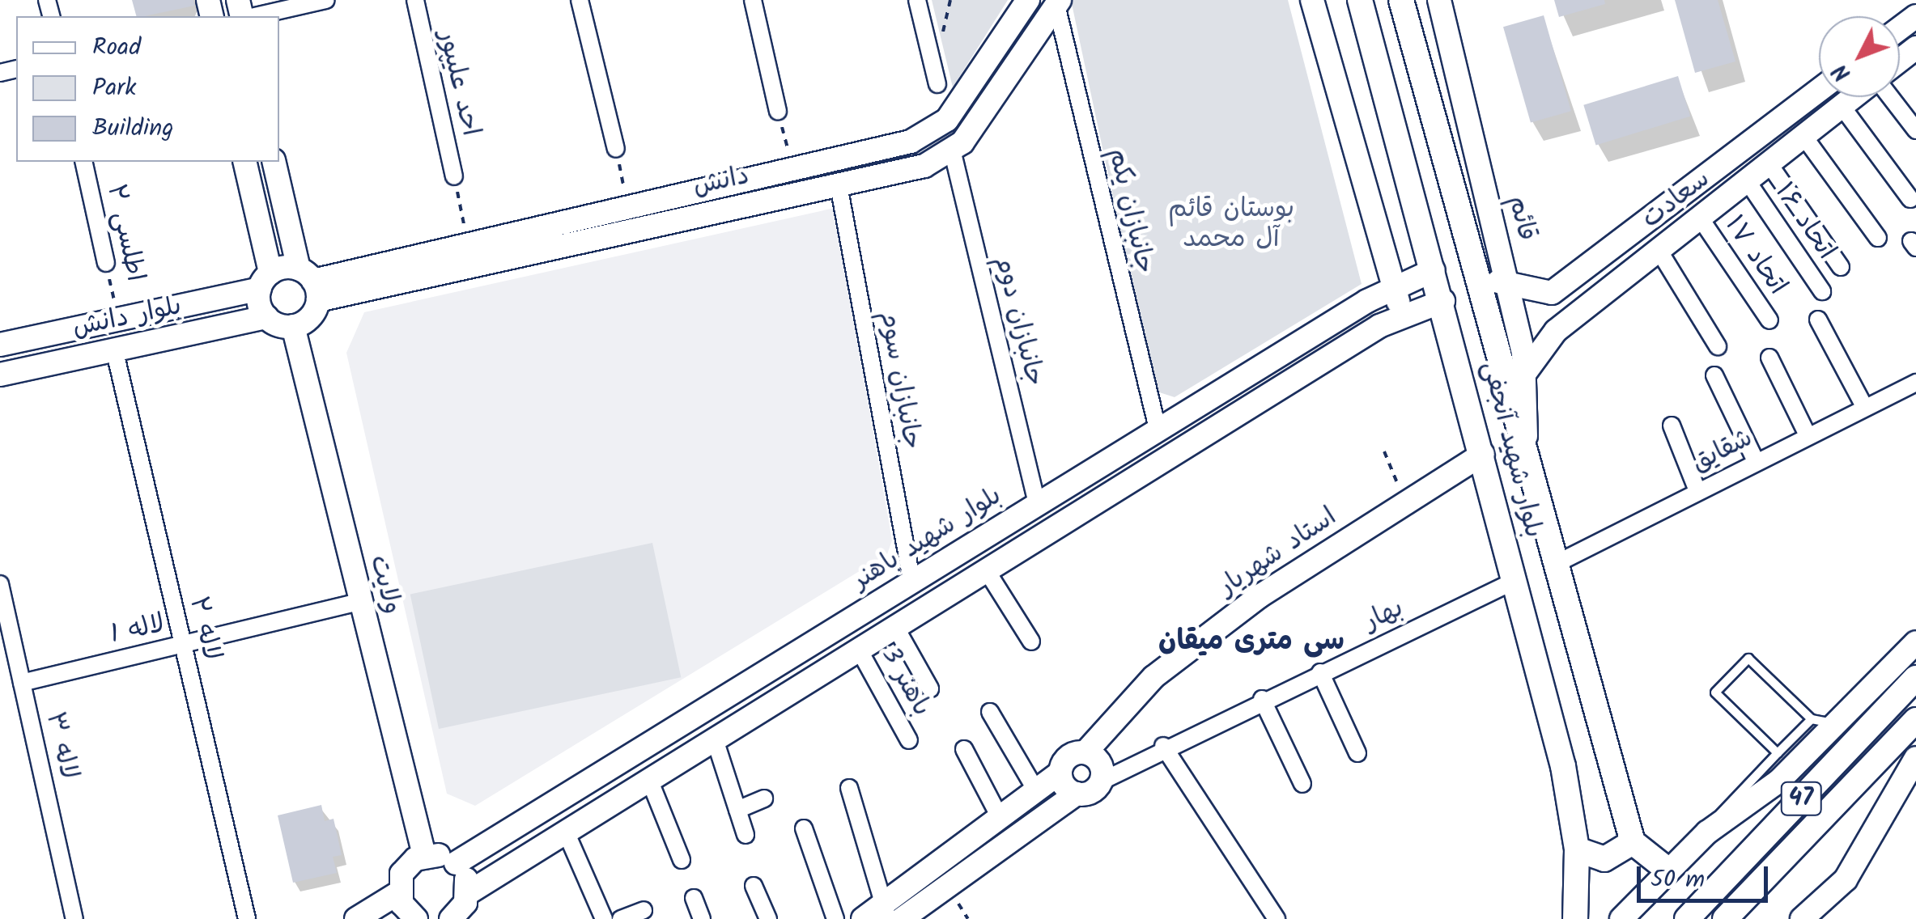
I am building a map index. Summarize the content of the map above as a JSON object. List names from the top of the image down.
{
  "streets": {
    "main road": ["بلوار شهید آنجفی", "47"],
    "street": [
      "احد علیپور",
      "دانش",
      "سعادت",
      "جانبازان یکم",
      "قائم",
      "اتحاد ۱۶",
      "اطلسی ۲",
      "اتحاد ۱۷",
      "بلوار دانش",
      "جانبازان دوم",
      "جانبازان سوم",
      "شقایق",
      "بلوار شهید باهنر",
      "استاد شهریار",
      "ولایت",
      "بهار",
      "لاله ۲",
      "لاله 1",
      "باهنر 3",
      "لاله ۳"
    ]
  },
  "crossings": [
    ["دانش", "جانبازان یکم"],
    ["دانش", "بلوار دانش"],
    ["دانش", "جانبازان دوم"],
    ["دانش", "جانبازان سوم"],
    ["سعادت", "قائم"],
    ["سعادت", "اتحاد ۱۶"],
    ["سعادت", "اتحاد ۱۷"],
    ["جانبازان یکم", "بلوار شهید باهنر"],
    ["قائم", "بلوار شهید آنجفی"],
    ["اطلسی ۲", "بلوار دانش"],
    ["بلوار دانش", "لاله ۲"],
    ["جانبازان دوم", "بلوار شهید باهنر"],
    ["جانبازان سوم", "بلوار شهید باهنر"],
    ["بلوار شهید آنجفی", "شقایق"],
    ["بلوار شهید آنجفی", "بلوار شهید باهنر"],
    ["بلوار شهید آنجفی", "استاد شهریار"],
    ["بلوار شهید آنجفی", "بهار"],
    ["استاد شهریار", "بهار"],
    ["ولایت", "لاله 1"],
    ["لاله ۲", "لاله 1"],
    ["لاله 1", "لاله ۳"]
  ],
  "districts": ["سی متری میقان"],
  "parks": ["بوستان قائم آل محمد"],
  "legend": ["Road", "Park", "Building"],
  "scale_bar": "50 m",
  "north": "bottom left"
}
